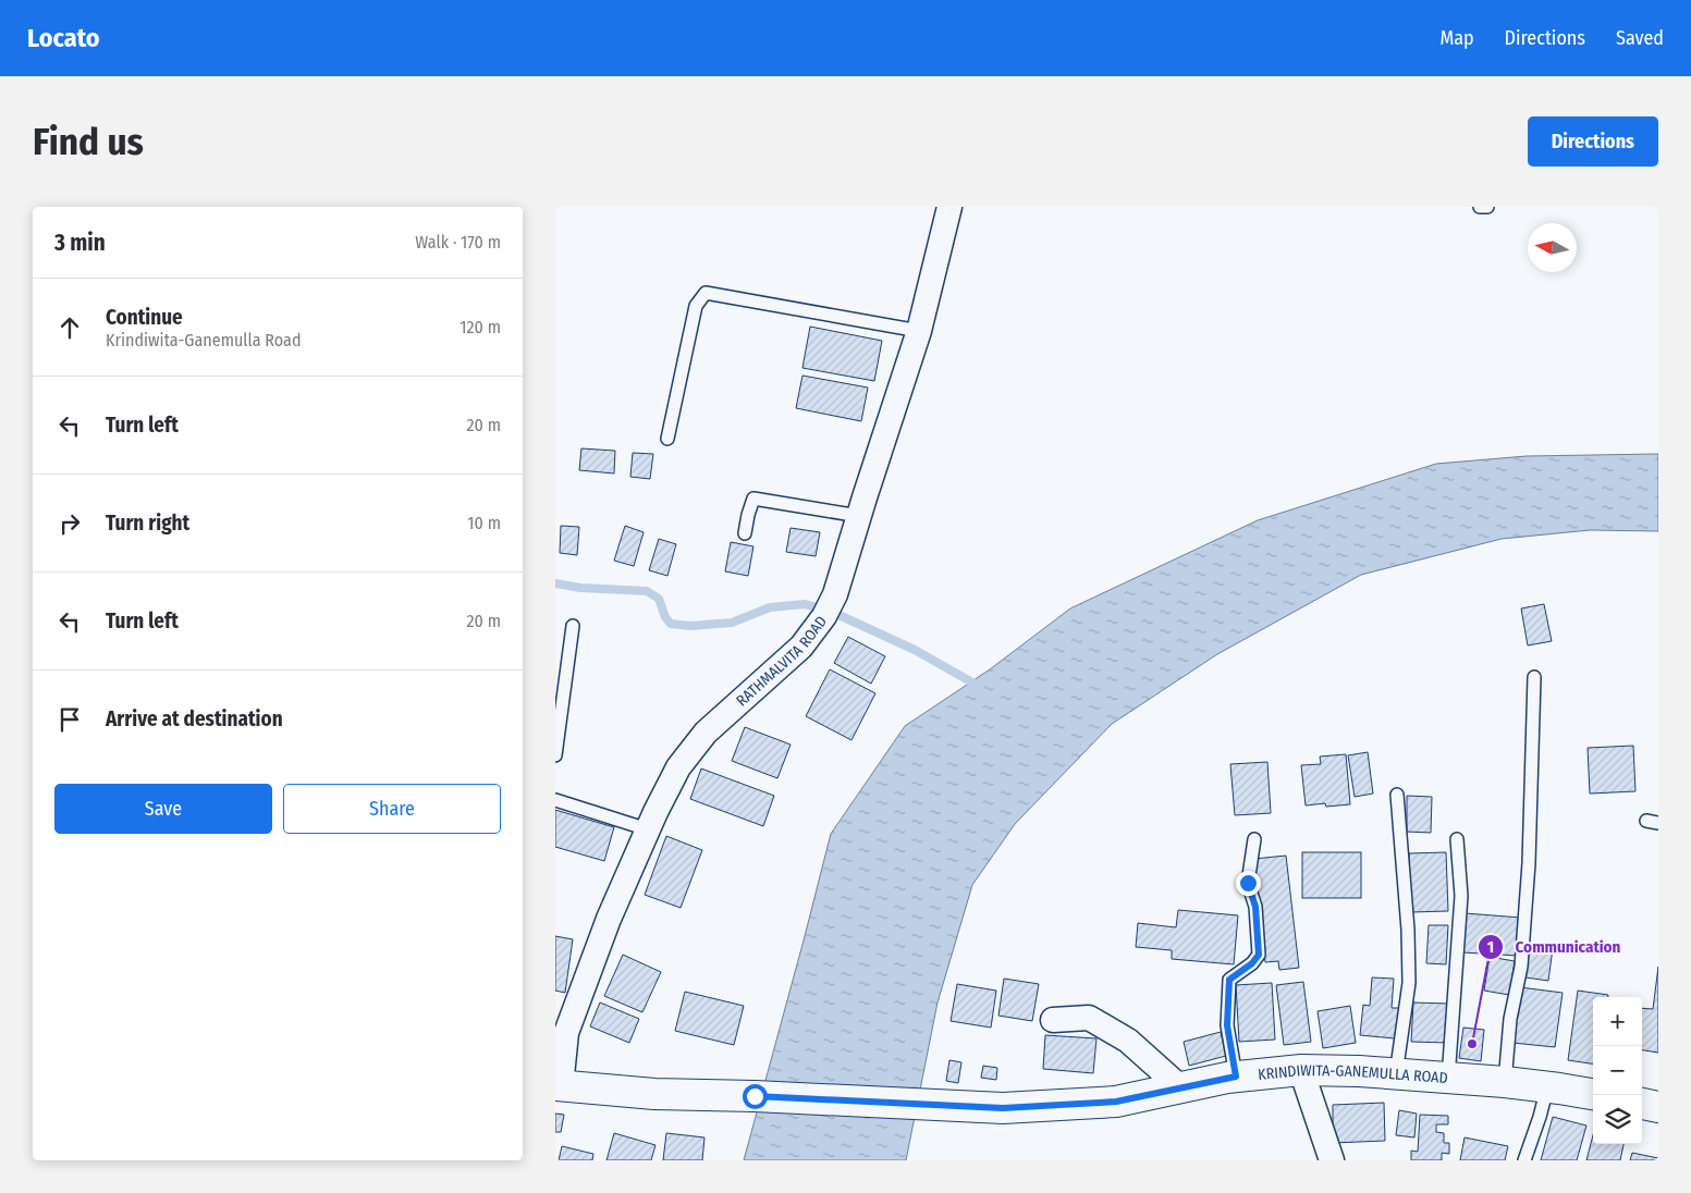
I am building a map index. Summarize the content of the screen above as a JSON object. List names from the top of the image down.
{
  "streets": {
    "main road": ["KRINDIWITA-GANEMULLA ROAD"],
    "street": ["RATHMALVITA ROAD"]
  },
  "crossings": [
    ["RATHMALVITA ROAD", "KRINDIWITA-GANEMULLA ROAD"]
  ],
  "places": ["Communication"],
  "north": "left",
  "page": {
    "header": "Locato",
    "nav": ["Map", "Directions", "Saved"],
    "buttons": [
      "Directions",
      ["Save", "Share"]
    ],
    "title": "Find us",
    "heading": ["3 min", "Walk · 170 m"],
    "list": [
      ["Continue", "Krindiwita-Ganemulla Road", "120 m"],
      ["Turn left", "20 m"],
      ["Turn right", "10 m"],
      ["Turn left", "20 m"],
      "Arrive at destination"
    ],
    "map_buttons": ["+", "−"]
  }
}
